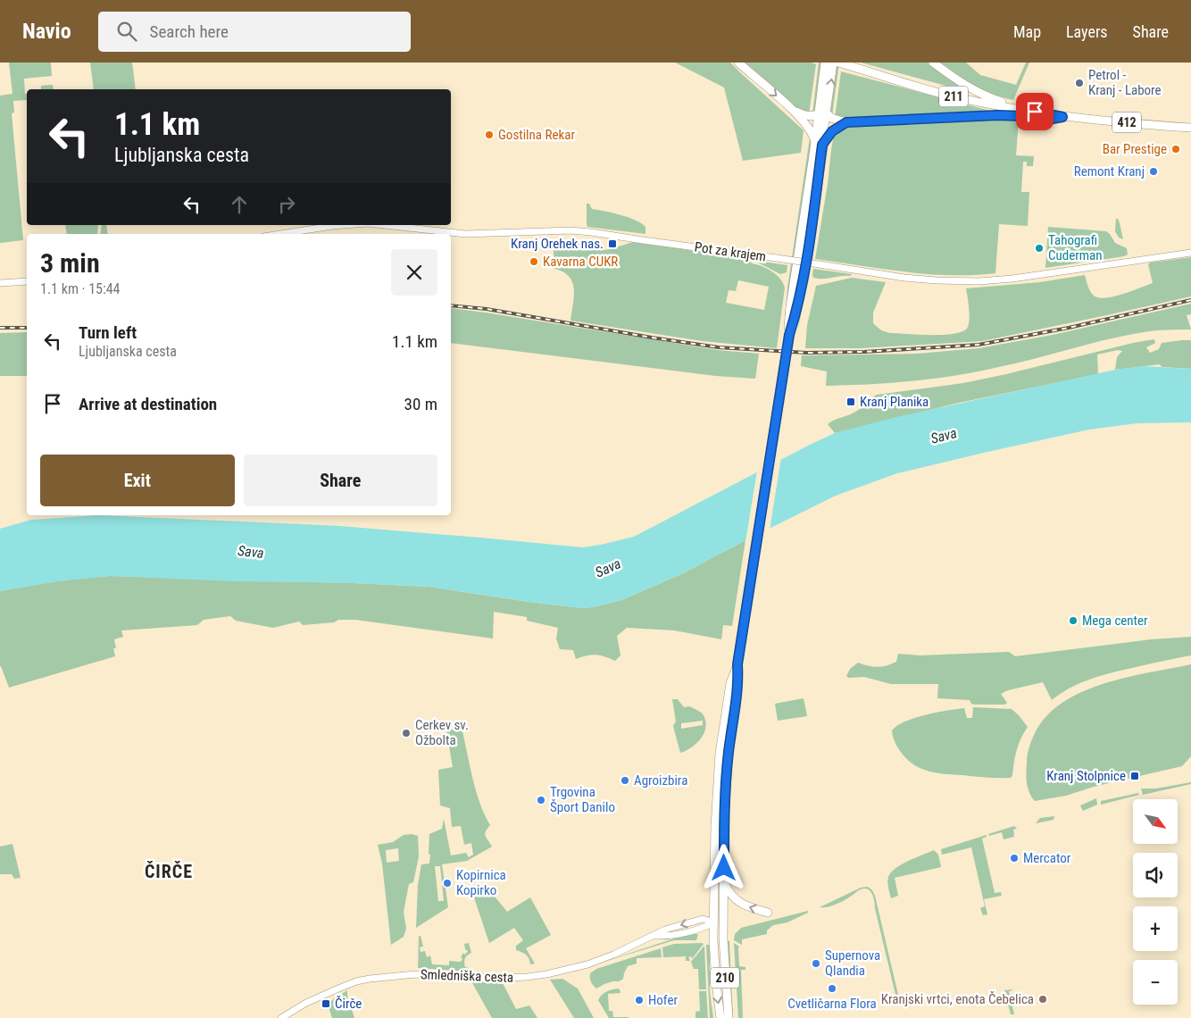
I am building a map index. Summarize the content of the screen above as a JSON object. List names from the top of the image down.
{
  "streets": {
    "main road": ["211", "412", "210"],
    "street": ["Pot za krajem", "Smledniška cesta"]
  },
  "crossings": [
    ["211", "412"],
    ["211", "210"],
    ["Smledniška cesta", "210"]
  ],
  "districts": ["ČIRČE"],
  "water": ["Sava"],
  "places": {
    "other": [
      "Petrol - Kranj - Labore",
      "Gostilna Rekar",
      "Bar Prestige",
      "Remont Kranj",
      "Tahografi Cuderman",
      "Kavarna CUKR",
      "Mega center",
      "Cerkev sv. Ožbolta",
      "Agroizbira",
      "Trgovina Šport Danilo",
      "Mercator",
      "Kopirnica Kopirko",
      "Supernova Qlandia",
      "Cvetličarna Flora",
      "Kranjski vrtci, enota Čebelica",
      "Hofer"
    ],
    "transit": [
      "Kranj Orehek nas.",
      "Kranj Planika",
      "Kranj Stolpnice",
      "Čirče"
    ]
  },
  "north": "bottom right",
  "page": {
    "header": "Navio",
    "search": "Search here",
    "nav": ["Map", "Layers", "Share"],
    "turn": ["1.1 km", "Ljubljanska cesta"],
    "heading": ["3 min", "1.1 km · 15:44"],
    "list": [
      {
        "name": "Turn left",
        "note": "Ljubljanska cesta",
        "value": "1.1 km"
      },
      {
        "name": "Arrive at destination",
        "value": "30 m"
      }
    ],
    "buttons": ["Exit", "Share"],
    "map_buttons": ["+", "−"]
  }
}
